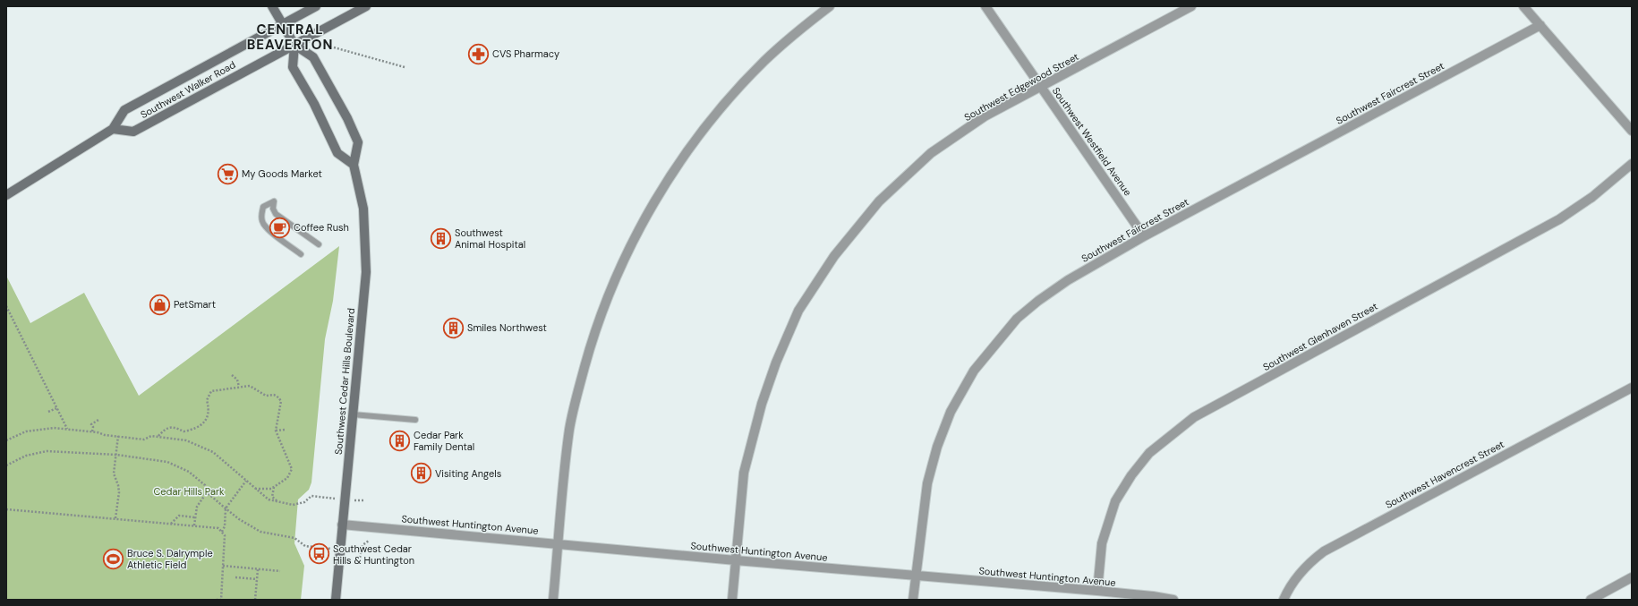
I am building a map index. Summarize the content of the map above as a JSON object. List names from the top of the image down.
{
  "streets": {
    "main road": ["Southwest Walker Road", "Southwest Cedar Hills Boulevard"],
    "street": [
      "Southwest Edgewood Street",
      "Southwest Faircrest Street",
      "Southwest Westfield Avenue",
      "Southwest Glenhaven Street",
      "Southwest Havencrest Street",
      "Southwest Huntington Avenue"
    ]
  },
  "crossings": [
    ["Southwest Edgewood Street", "Southwest Westfield Avenue"],
    ["Southwest Edgewood Street", "Southwest Huntington Avenue"],
    ["Southwest Walker Road", "Southwest Cedar Hills Boulevard"],
    ["Southwest Faircrest Street", "Southwest Westfield Avenue"],
    ["Southwest Faircrest Street", "Southwest Huntington Avenue"],
    ["Southwest Glenhaven Street", "Southwest Huntington Avenue"],
    ["Southwest Cedar Hills Boulevard", "Southwest Huntington Avenue"]
  ],
  "districts": ["CENTRAL BEAVERTON"],
  "parks": ["Cedar Hills Park"],
  "places": {
    "pharmacy": ["CVS Pharmacy"],
    "supermarket": ["My Goods Market"],
    "cafe": ["Coffee Rush"],
    "building": [
      "Southwest Animal Hospital",
      "Smiles Northwest",
      "Cedar Park Family Dental",
      "Visiting Angels"
    ],
    "shop": ["PetSmart"],
    "bus stop": ["Southwest Cedar Hills & Huntington"],
    "sports": ["Bruce S. DaIrymple Athletic Field"]
  }
}
